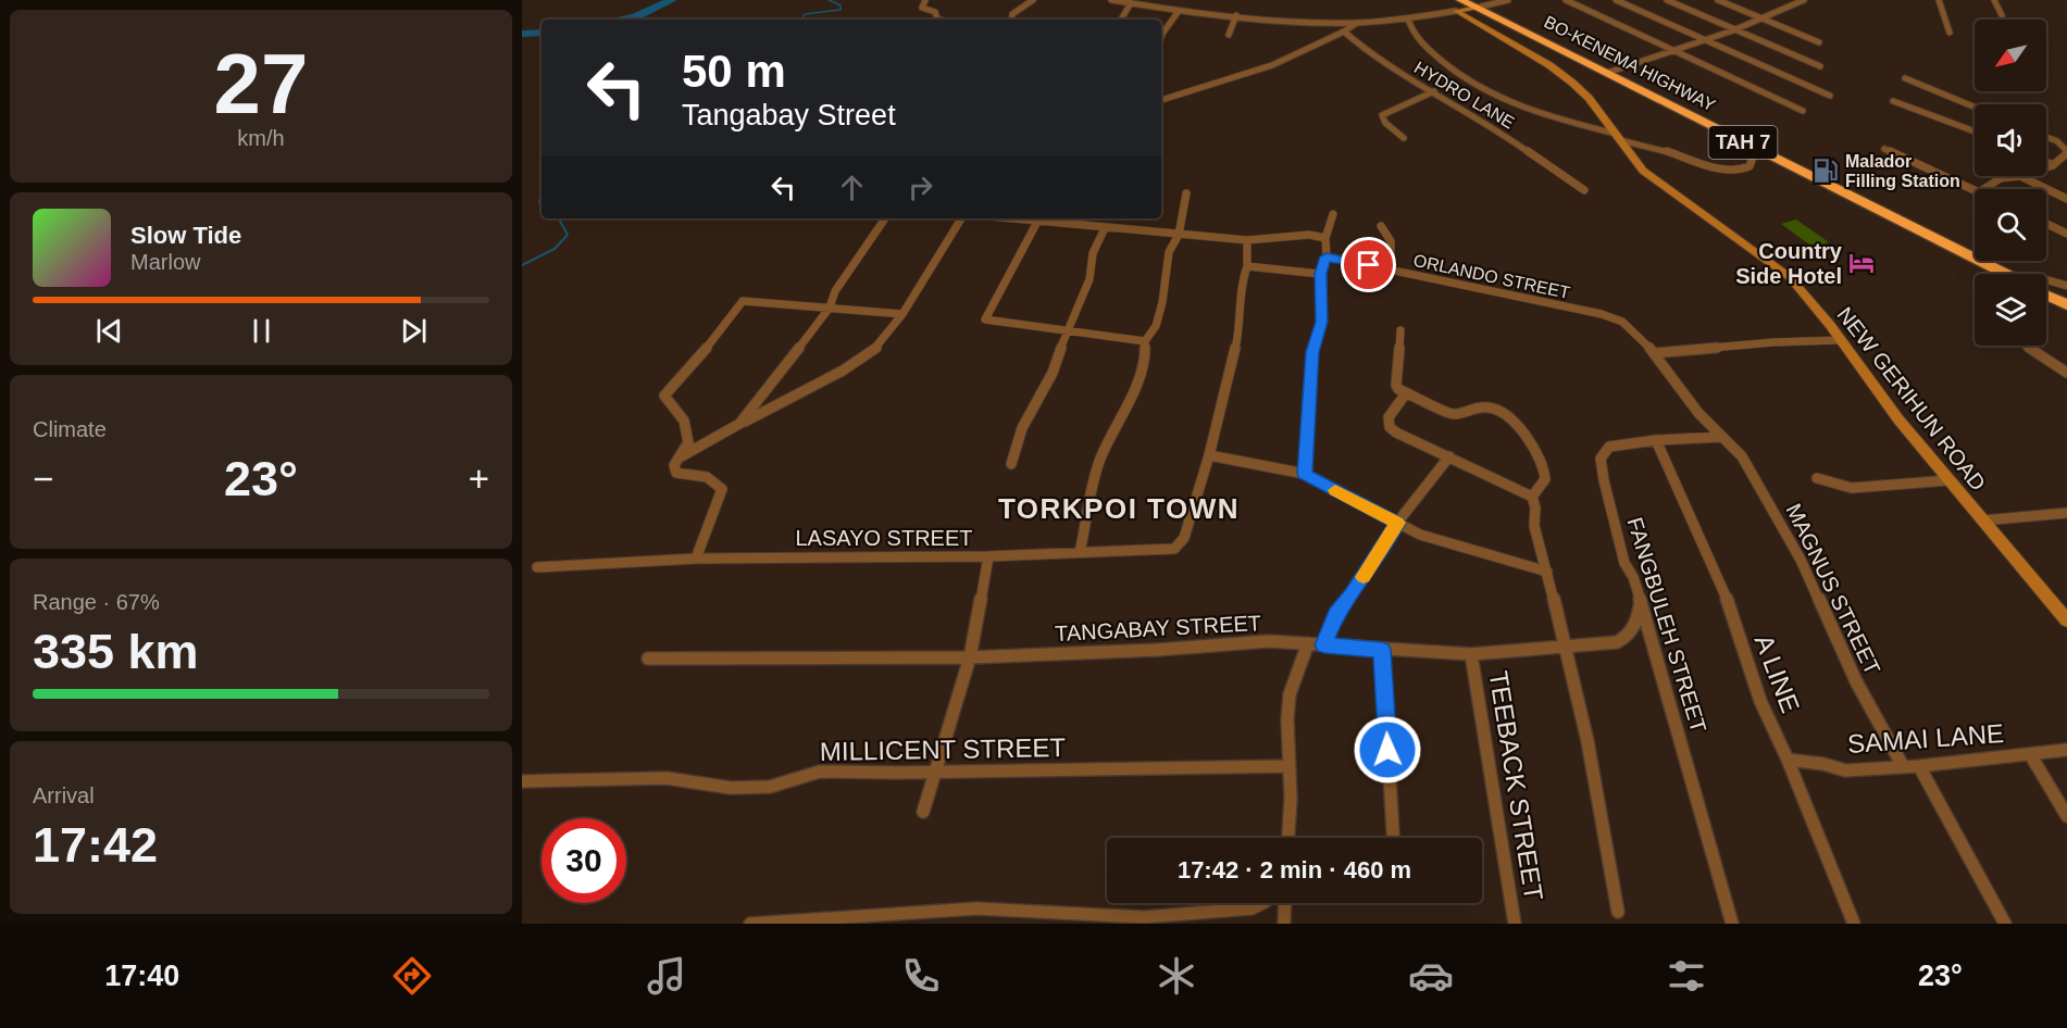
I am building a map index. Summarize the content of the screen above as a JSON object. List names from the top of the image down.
{
  "streets": {
    "highway": ["BO-KENEMA HIGHWAY", "TAH 7"],
    "street": [
      "HYDRO LANE",
      "ORLANDO STREET",
      "NEW GERIHUN ROAD",
      "LASAYO STREET",
      "MAGNUS STREET",
      "FANGBULEH STREET",
      "TANGABAY STREET",
      "A LINE",
      "SAMAI LANE",
      "MILLICENT STREET",
      "TEEBACK STREET"
    ]
  },
  "crossings": [
    ["BO-KENEMA HIGHWAY", "NEW GERIHUN ROAD"],
    ["ORLANDO STREET", "MAGNUS STREET"],
    ["ORLANDO STREET", "FANGBULEH STREET"],
    ["MAGNUS STREET", "FANGBULEH STREET"],
    ["MAGNUS STREET", "SAMAI LANE"],
    ["FANGBULEH STREET", "TANGABAY STREET"],
    ["FANGBULEH STREET", "A LINE"],
    ["TANGABAY STREET", "TEEBACK STREET"],
    ["A LINE", "SAMAI LANE"]
  ],
  "districts": ["TORKPOI TOWN"],
  "places": {
    "fuel station": ["Malador Filling Station"],
    "hotel": ["Country Side Hotel"]
  },
  "north": "bottom left",
  "page": {
    "tile": [
      ["27", "km/h"],
      "Climate",
      ["Range · 67%", "335 km"],
      ["Arrival", "17:42"]
    ],
    "turn": ["50 m", "Tangabay Street"],
    "song": ["Slow Tide", "Marlow"],
    "heat": ["−", "23°", "+"],
    "limit": "30",
    "trip": "17:42 · 2 min · 460 m",
    "tabs": ["17:40", "23°"]
  }
}
